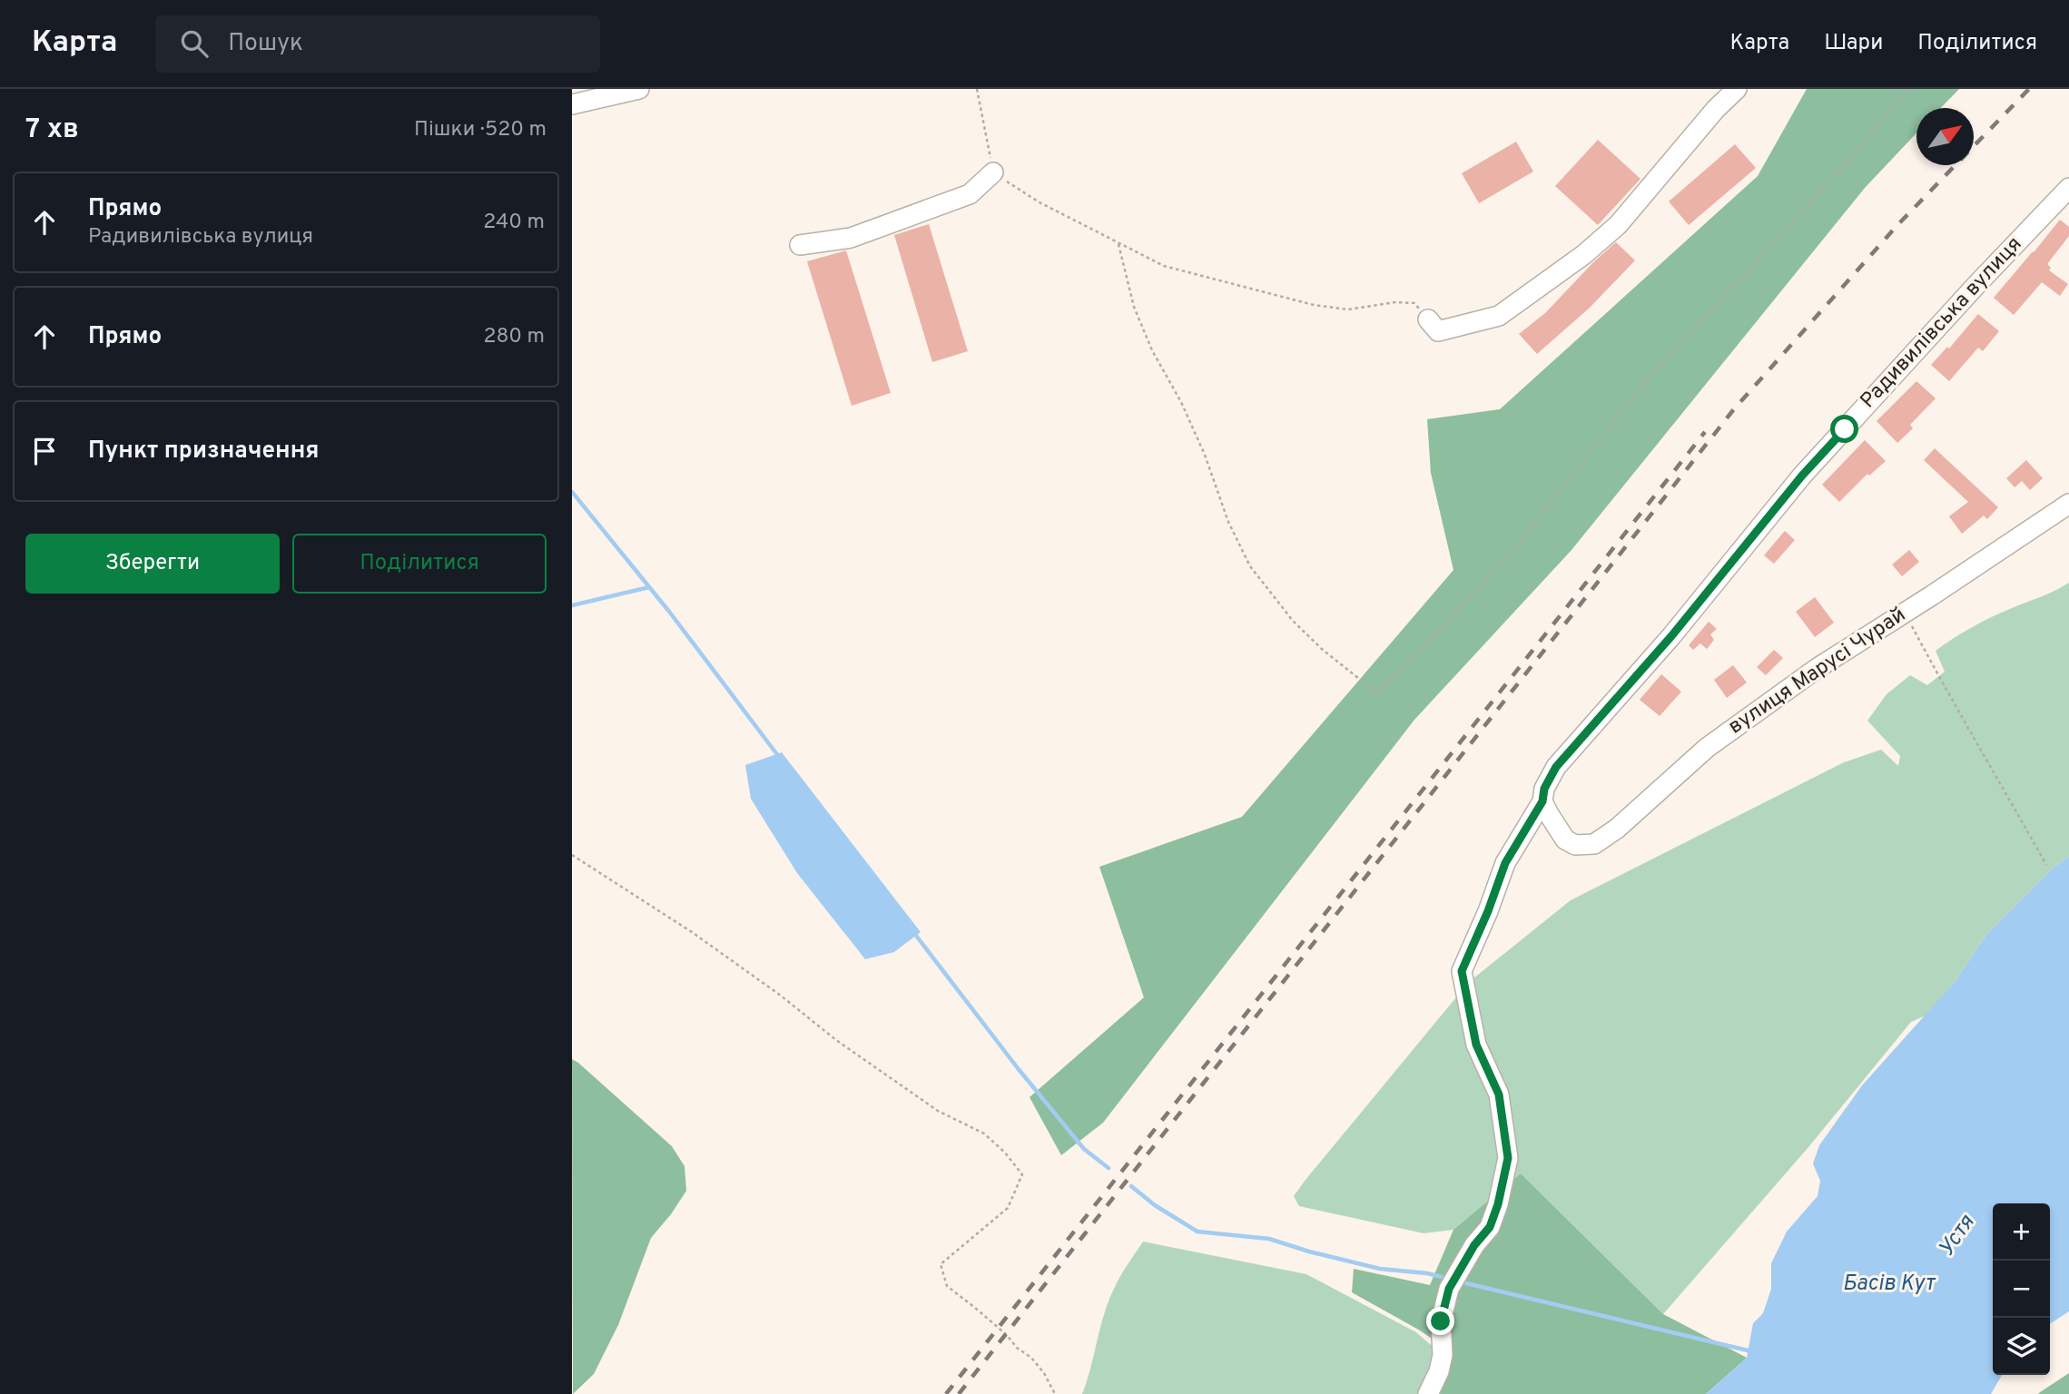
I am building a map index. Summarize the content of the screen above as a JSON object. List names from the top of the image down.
{
  "streets": {
    "street": ["Радивилівська вулиця", "вулиця Марусі Чурай"]
  },
  "crossings": [
    ["Радивилівська вулиця", "вулиця Марусі Чурай"]
  ],
  "water": ["Устя", "Басів Кут"],
  "north": "top right",
  "page": {
    "header": "Карта",
    "search": "Пошук",
    "nav": ["Карта", "Шари", "Поділитися"],
    "heading": ["7 хв", "Пішки · 520 m"],
    "list": [
      ["Прямо", "Радивилівська вулиця", "240 m"],
      ["Прямо", "280 m"],
      "Пункт призначення"
    ],
    "buttons": ["Зберегти", "Поділитися"],
    "map_buttons": ["+", "−"]
  }
}
